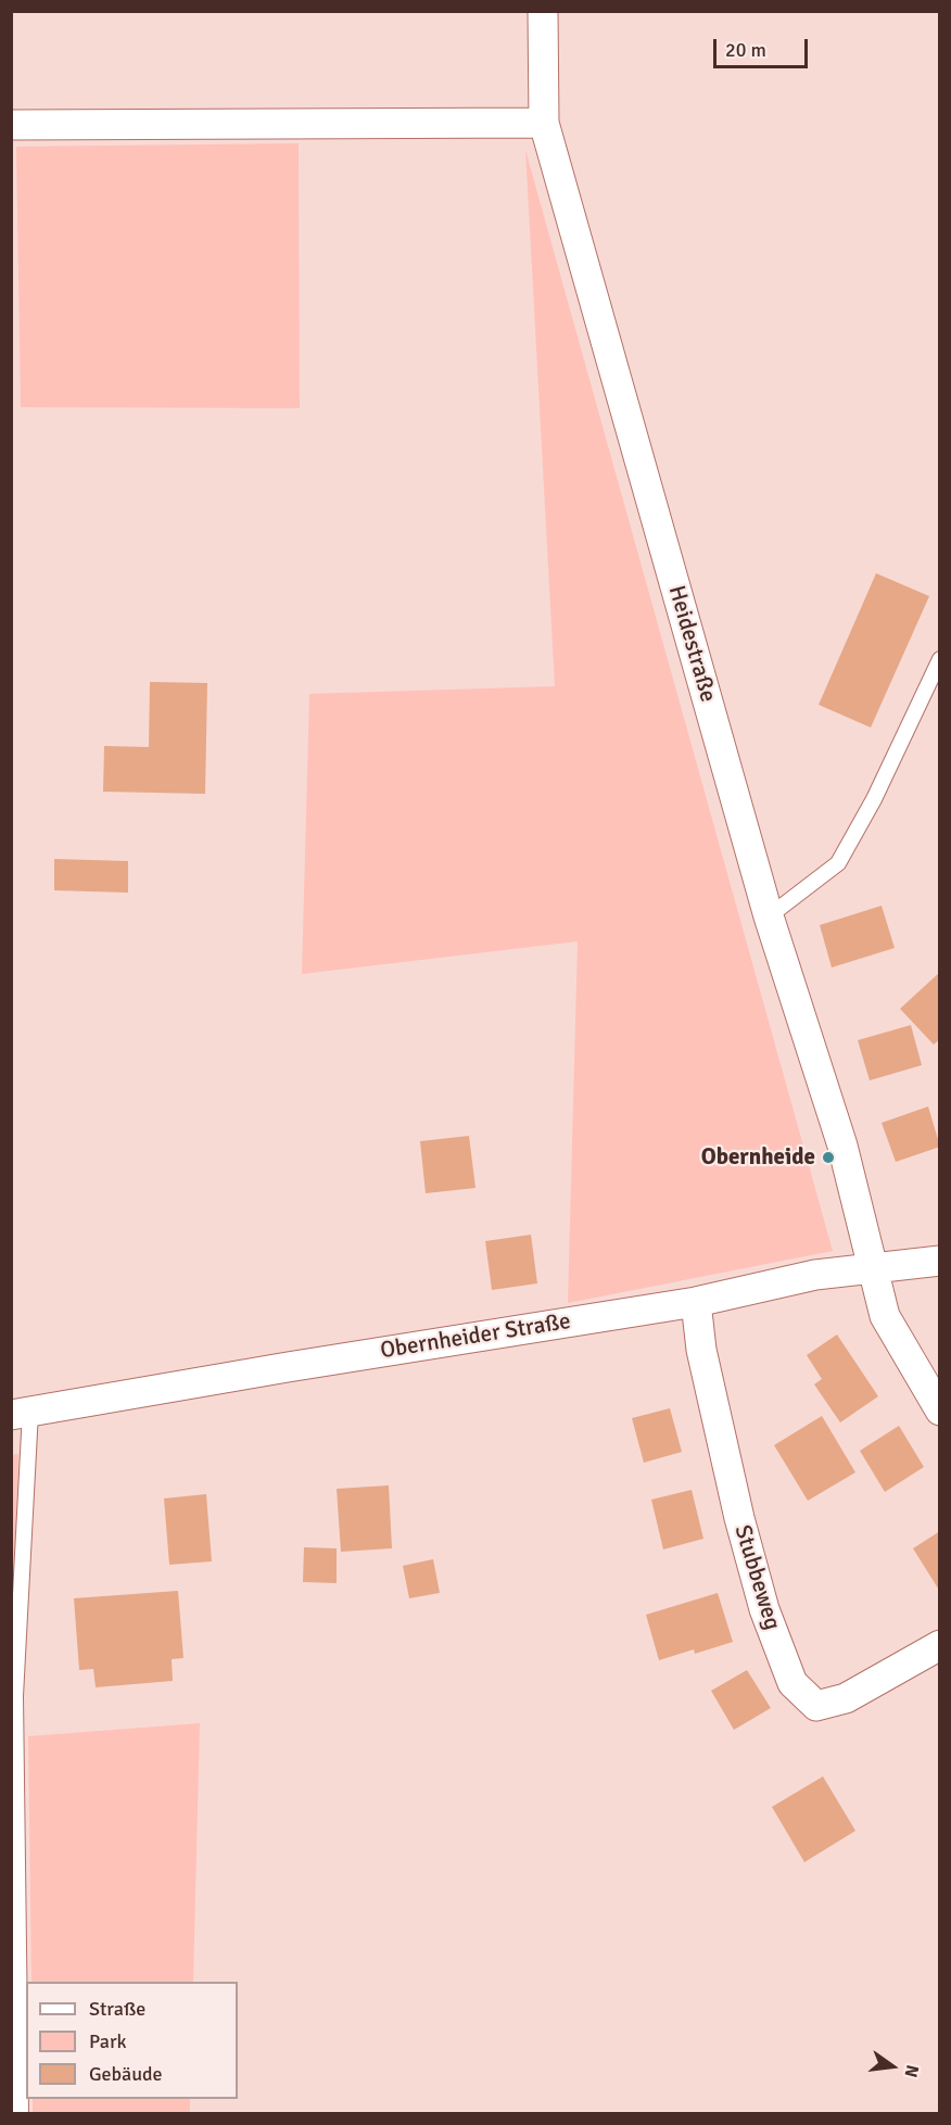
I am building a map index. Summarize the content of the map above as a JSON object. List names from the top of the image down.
{
  "streets": {
    "street": ["Heidestraße", "Obernheider Straße", "Stubbeweg"]
  },
  "crossings": [
    ["Heidestraße", "Obernheider Straße"],
    ["Obernheider Straße", "Stubbeweg"]
  ],
  "places": ["Obernheide"],
  "legend": ["Straße", "Park", "Gebäude"],
  "scale_bar": "20 m",
  "north": "right"
}
